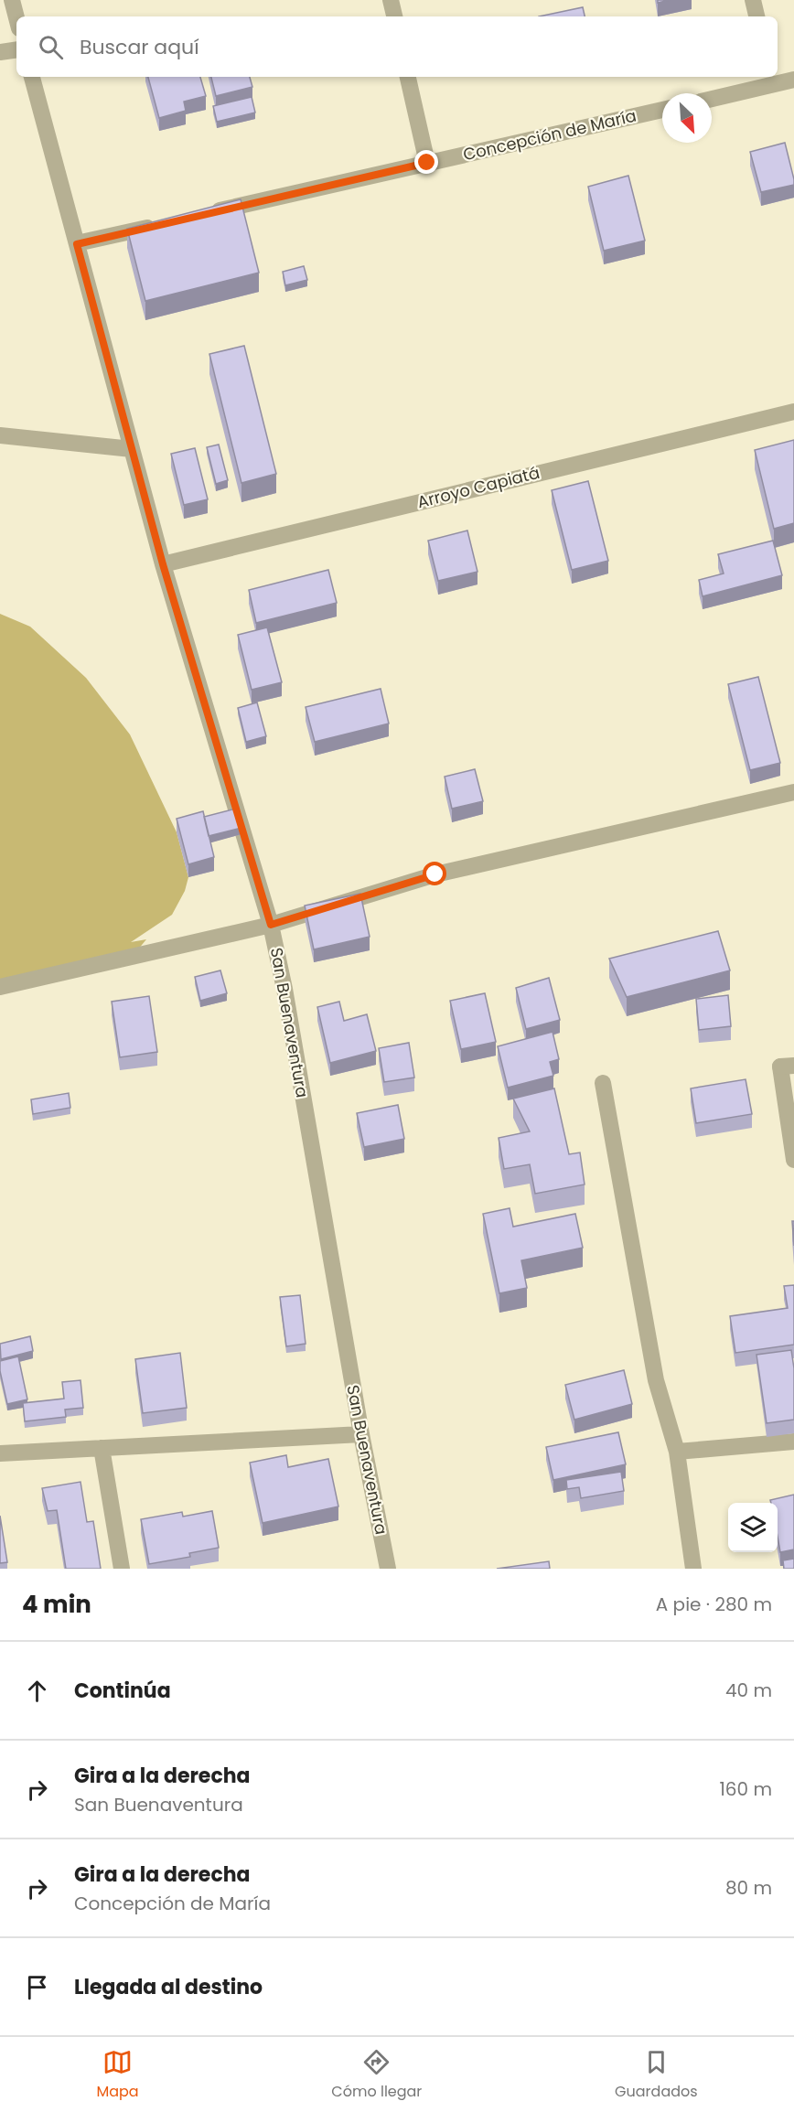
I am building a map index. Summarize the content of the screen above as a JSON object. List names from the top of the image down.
{
  "streets": {
    "street": ["Concepción de María", "Arroyo Capiatá", "San Buenaventura"]
  },
  "crossings": [
    ["Arroyo Capiatá", "San Buenaventura"]
  ],
  "north": "bottom right",
  "page": {
    "search": "Buscar aquí",
    "heading": ["4 min", "A pie · 280 m"],
    "list": [
      ["Continúa", "40 m"],
      ["Gira a la derecha", "San Buenaventura", "160 m"],
      ["Gira a la derecha", "Concepción de María", "80 m"],
      "Llegada al destino"
    ],
    "nav": ["Mapa", "Cómo llegar", "Guardados"]
  }
}
